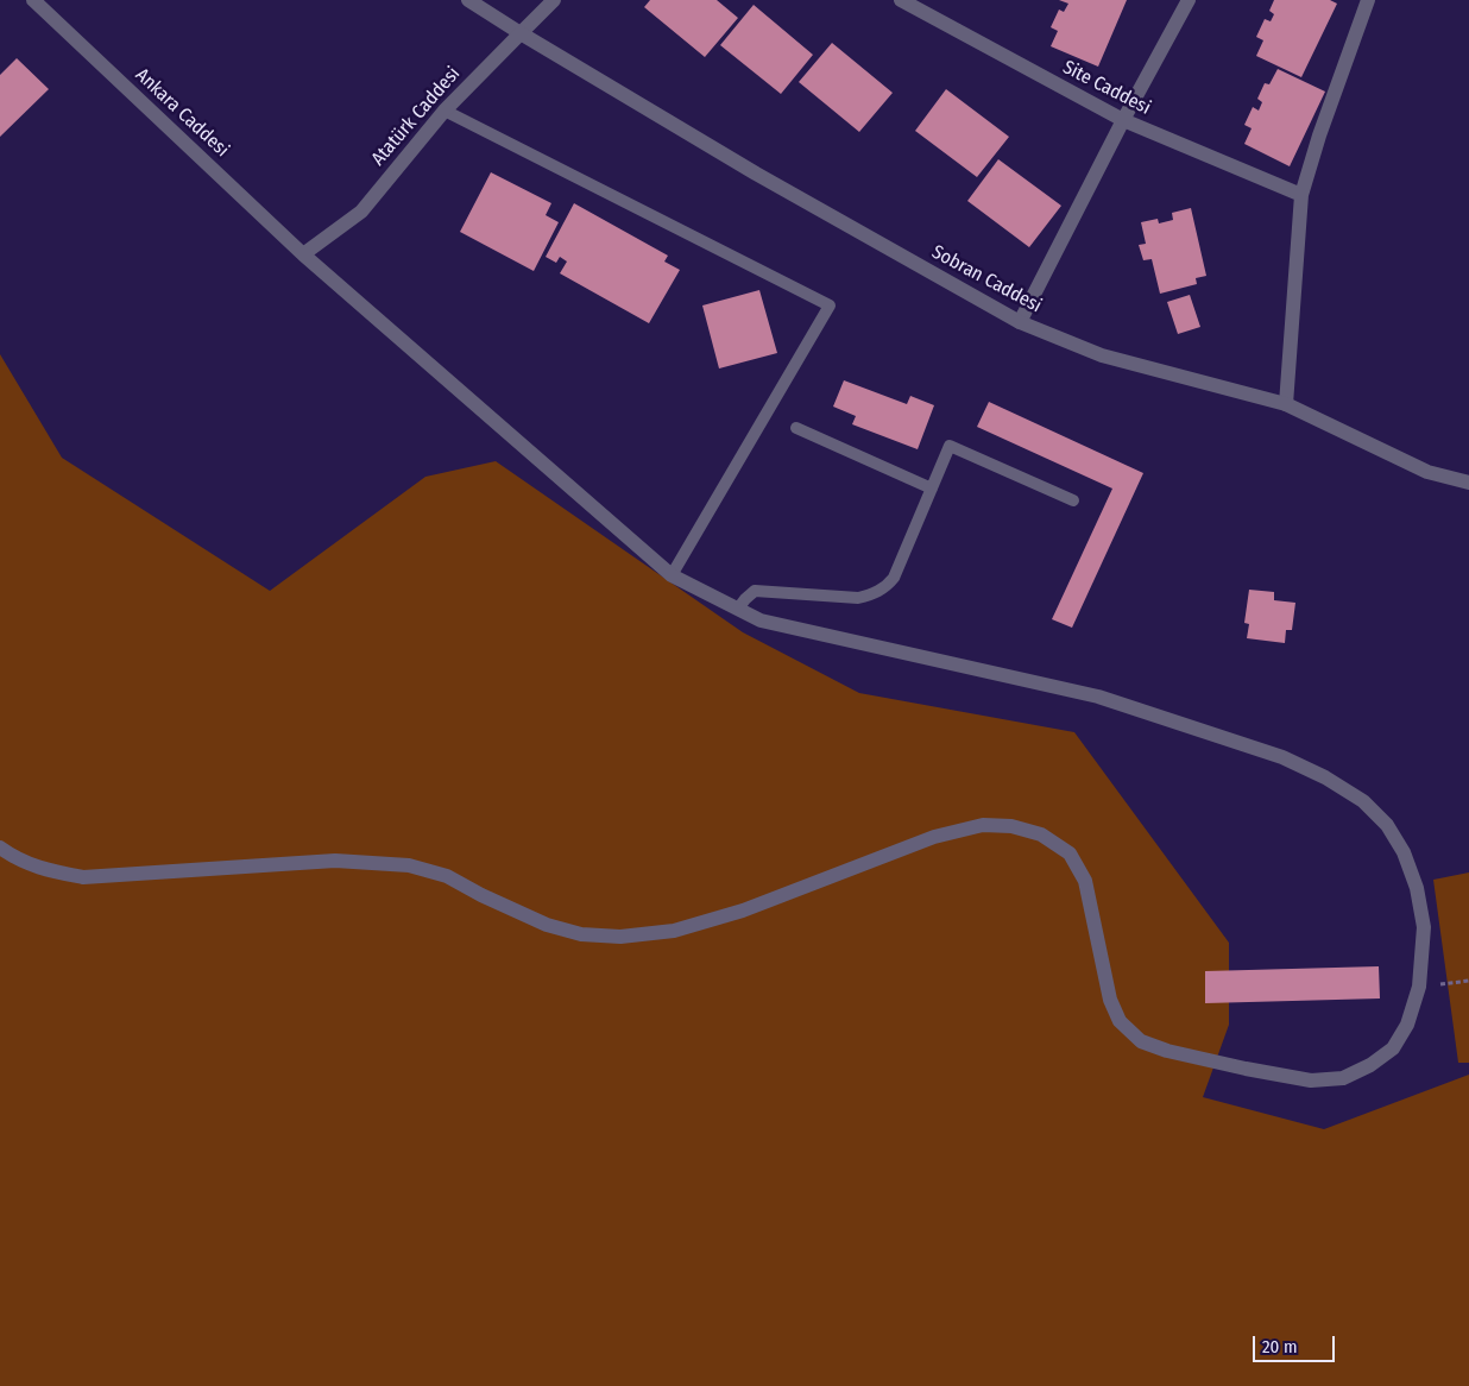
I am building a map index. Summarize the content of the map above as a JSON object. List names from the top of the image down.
{
  "streets": {
    "street": [
      "Site Caddesi",
      "Ankara Caddesi",
      "Atatürk Caddesi",
      "Sobran Caddesi"
    ]
  },
  "crossings": [
    ["Ankara Caddesi", "Atatürk Caddesi"],
    ["Atatürk Caddesi", "Sobran Caddesi"]
  ],
  "scale_bar": "20 m"
}
